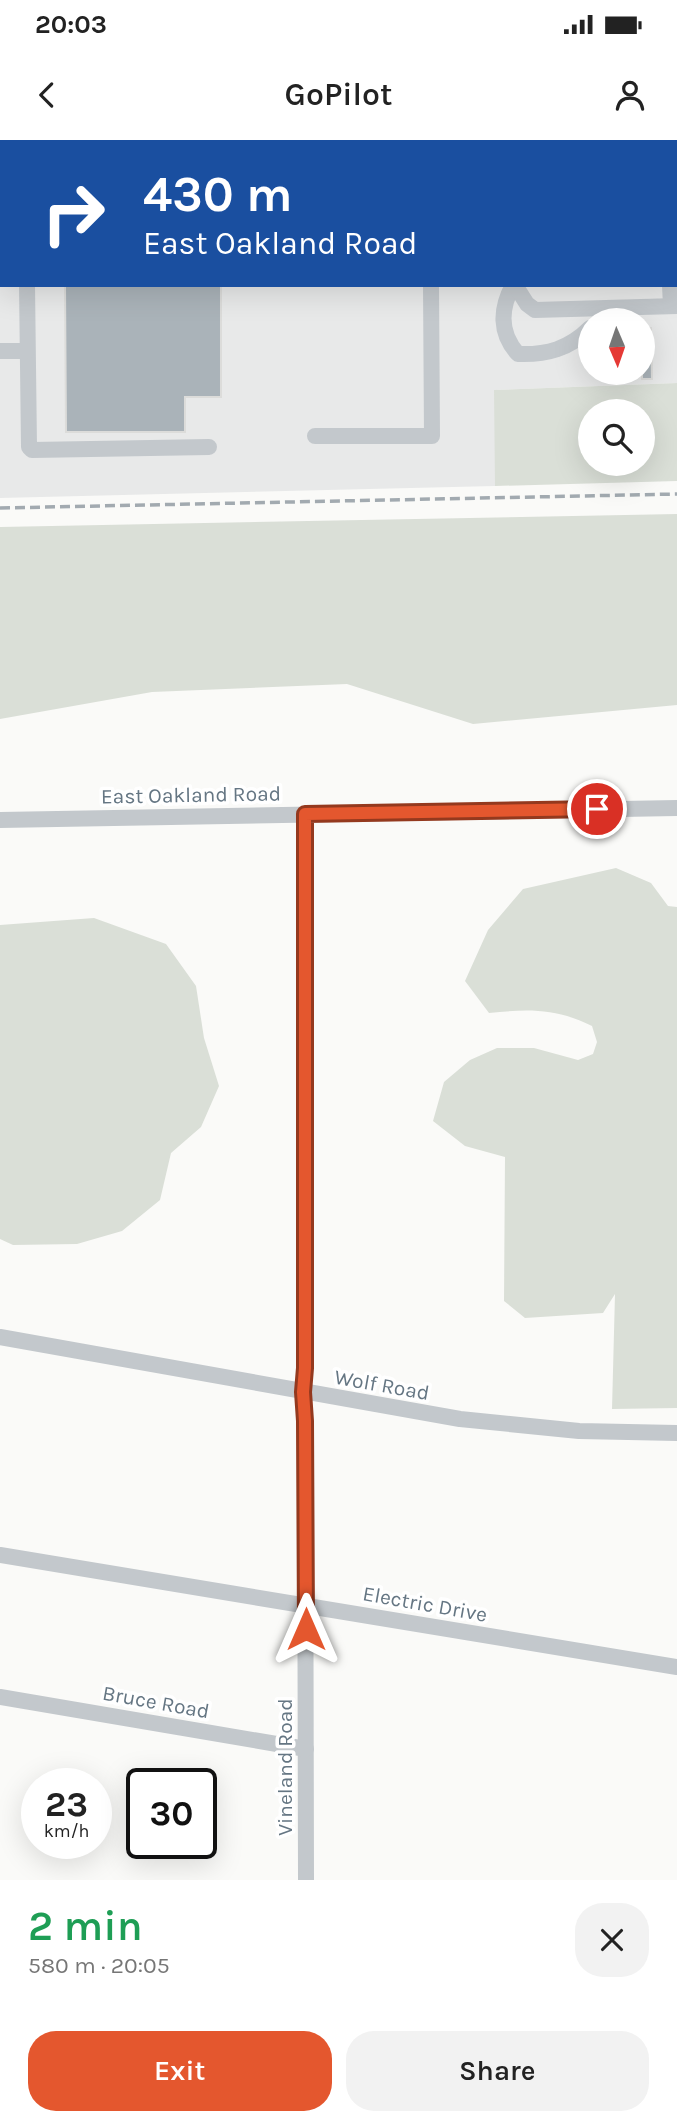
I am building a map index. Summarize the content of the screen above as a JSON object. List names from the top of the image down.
{
  "streets": {
    "street": [
      "East Oakland Road",
      "Wolf Road",
      "Electric Drive",
      "Bruce Road",
      "Vineland Road"
    ]
  },
  "crossings": [
    ["East Oakland Road", "Vineland Road"],
    ["Wolf Road", "Vineland Road"],
    ["Electric Drive", "Vineland Road"],
    ["Bruce Road", "Vineland Road"]
  ],
  "north": "bottom",
  "page": {
    "status": "20:03",
    "header": "GoPilot",
    "turn": ["430 m", "East Oakland Road"],
    "speed": "23 km/h",
    "limit": "30",
    "heading": ["2 min", "580 m · 20:05"],
    "buttons": ["Exit", "Share"]
  }
}
